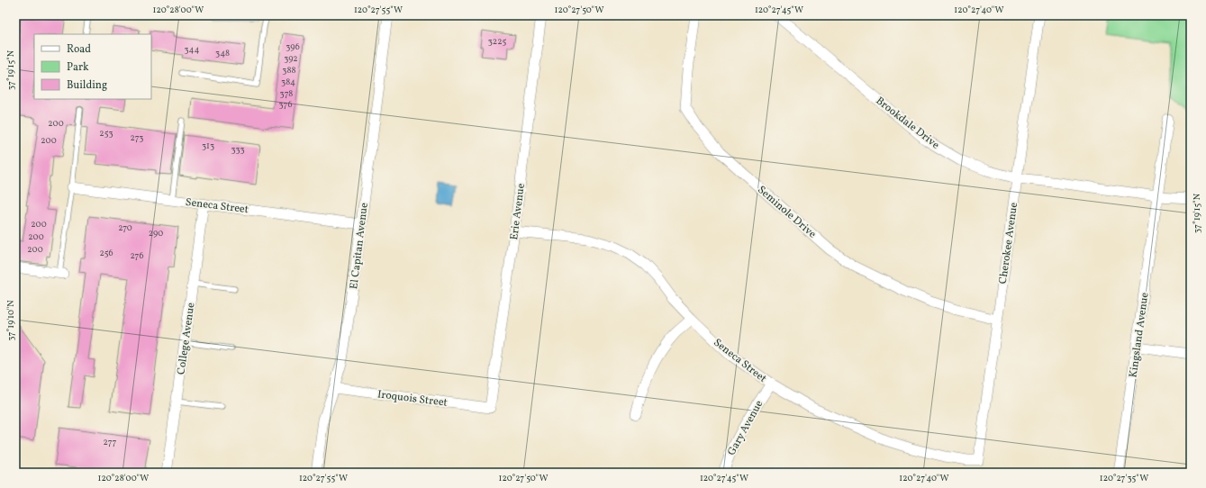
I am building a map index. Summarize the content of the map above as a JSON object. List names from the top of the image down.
{
  "streets": {
    "street": [
      "Brookdale Drive",
      "Seneca Street",
      "Erie Avenue",
      "Seminole Drive",
      "Cherokee Avenue",
      "El Capitan Avenue",
      "Kingsland Avenue",
      "College Avenue",
      "Iroquois Street",
      "Gary Avenue"
    ]
  },
  "crossings": [
    ["Brookdale Drive", "Cherokee Avenue"],
    ["Brookdale Drive", "Kingsland Avenue"],
    ["Seneca Street", "Erie Avenue"],
    ["Seneca Street", "Cherokee Avenue"],
    ["Seneca Street", "El Capitan Avenue"],
    ["Seneca Street", "College Avenue"],
    ["Seneca Street", "Gary Avenue"],
    ["Erie Avenue", "Iroquois Street"],
    ["Seminole Drive", "Cherokee Avenue"],
    ["El Capitan Avenue", "Iroquois Street"]
  ],
  "house_numbers": [
    "3225",
    "396",
    "344",
    "348",
    "392",
    "388",
    "384",
    "378",
    "376",
    "200",
    "253",
    "273",
    "200",
    "313",
    "333",
    "200",
    "270",
    "290",
    "200",
    "200",
    "256",
    "276",
    "277"
  ],
  "legend": ["Road", "Park", "Building"],
  "coordinates": [
    "120°28'00\"W",
    "120°27'55\"W",
    "120°27'50\"W",
    "120°27'45\"W",
    "120°27'40\"W",
    "37°19'15\"N",
    "37°19'10\"N",
    "120°27'35\"W"
  ]
}
